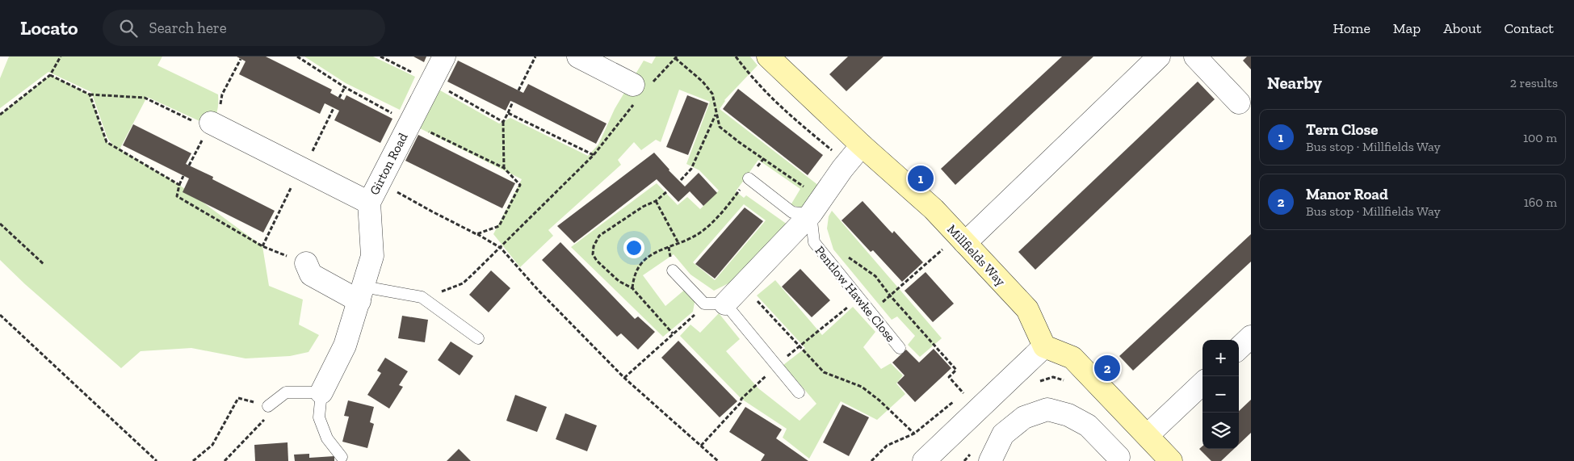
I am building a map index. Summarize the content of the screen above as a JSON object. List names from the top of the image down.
{
  "streets": {
    "street": ["Girton Road", "Millfields Way"],
    "lane": ["Pentlow Hawke Close"]
  },
  "page": {
    "header": "Locato",
    "search": "Search here",
    "nav": [
      "Home",
      "Map",
      "About",
      "Contact"
    ],
    "heading": ["Nearby", "2 results"],
    "list": [
      {
        "mark": "1",
        "name": "Tern Close",
        "note": "Bus stop · Millfields Way",
        "value": "100 m"
      },
      {
        "mark": "2",
        "name": "Manor Road",
        "note": "Bus stop · Millfields Way",
        "value": "160 m"
      }
    ],
    "pins": ["1", "2"],
    "map_buttons": ["+", "−"]
  }
}
